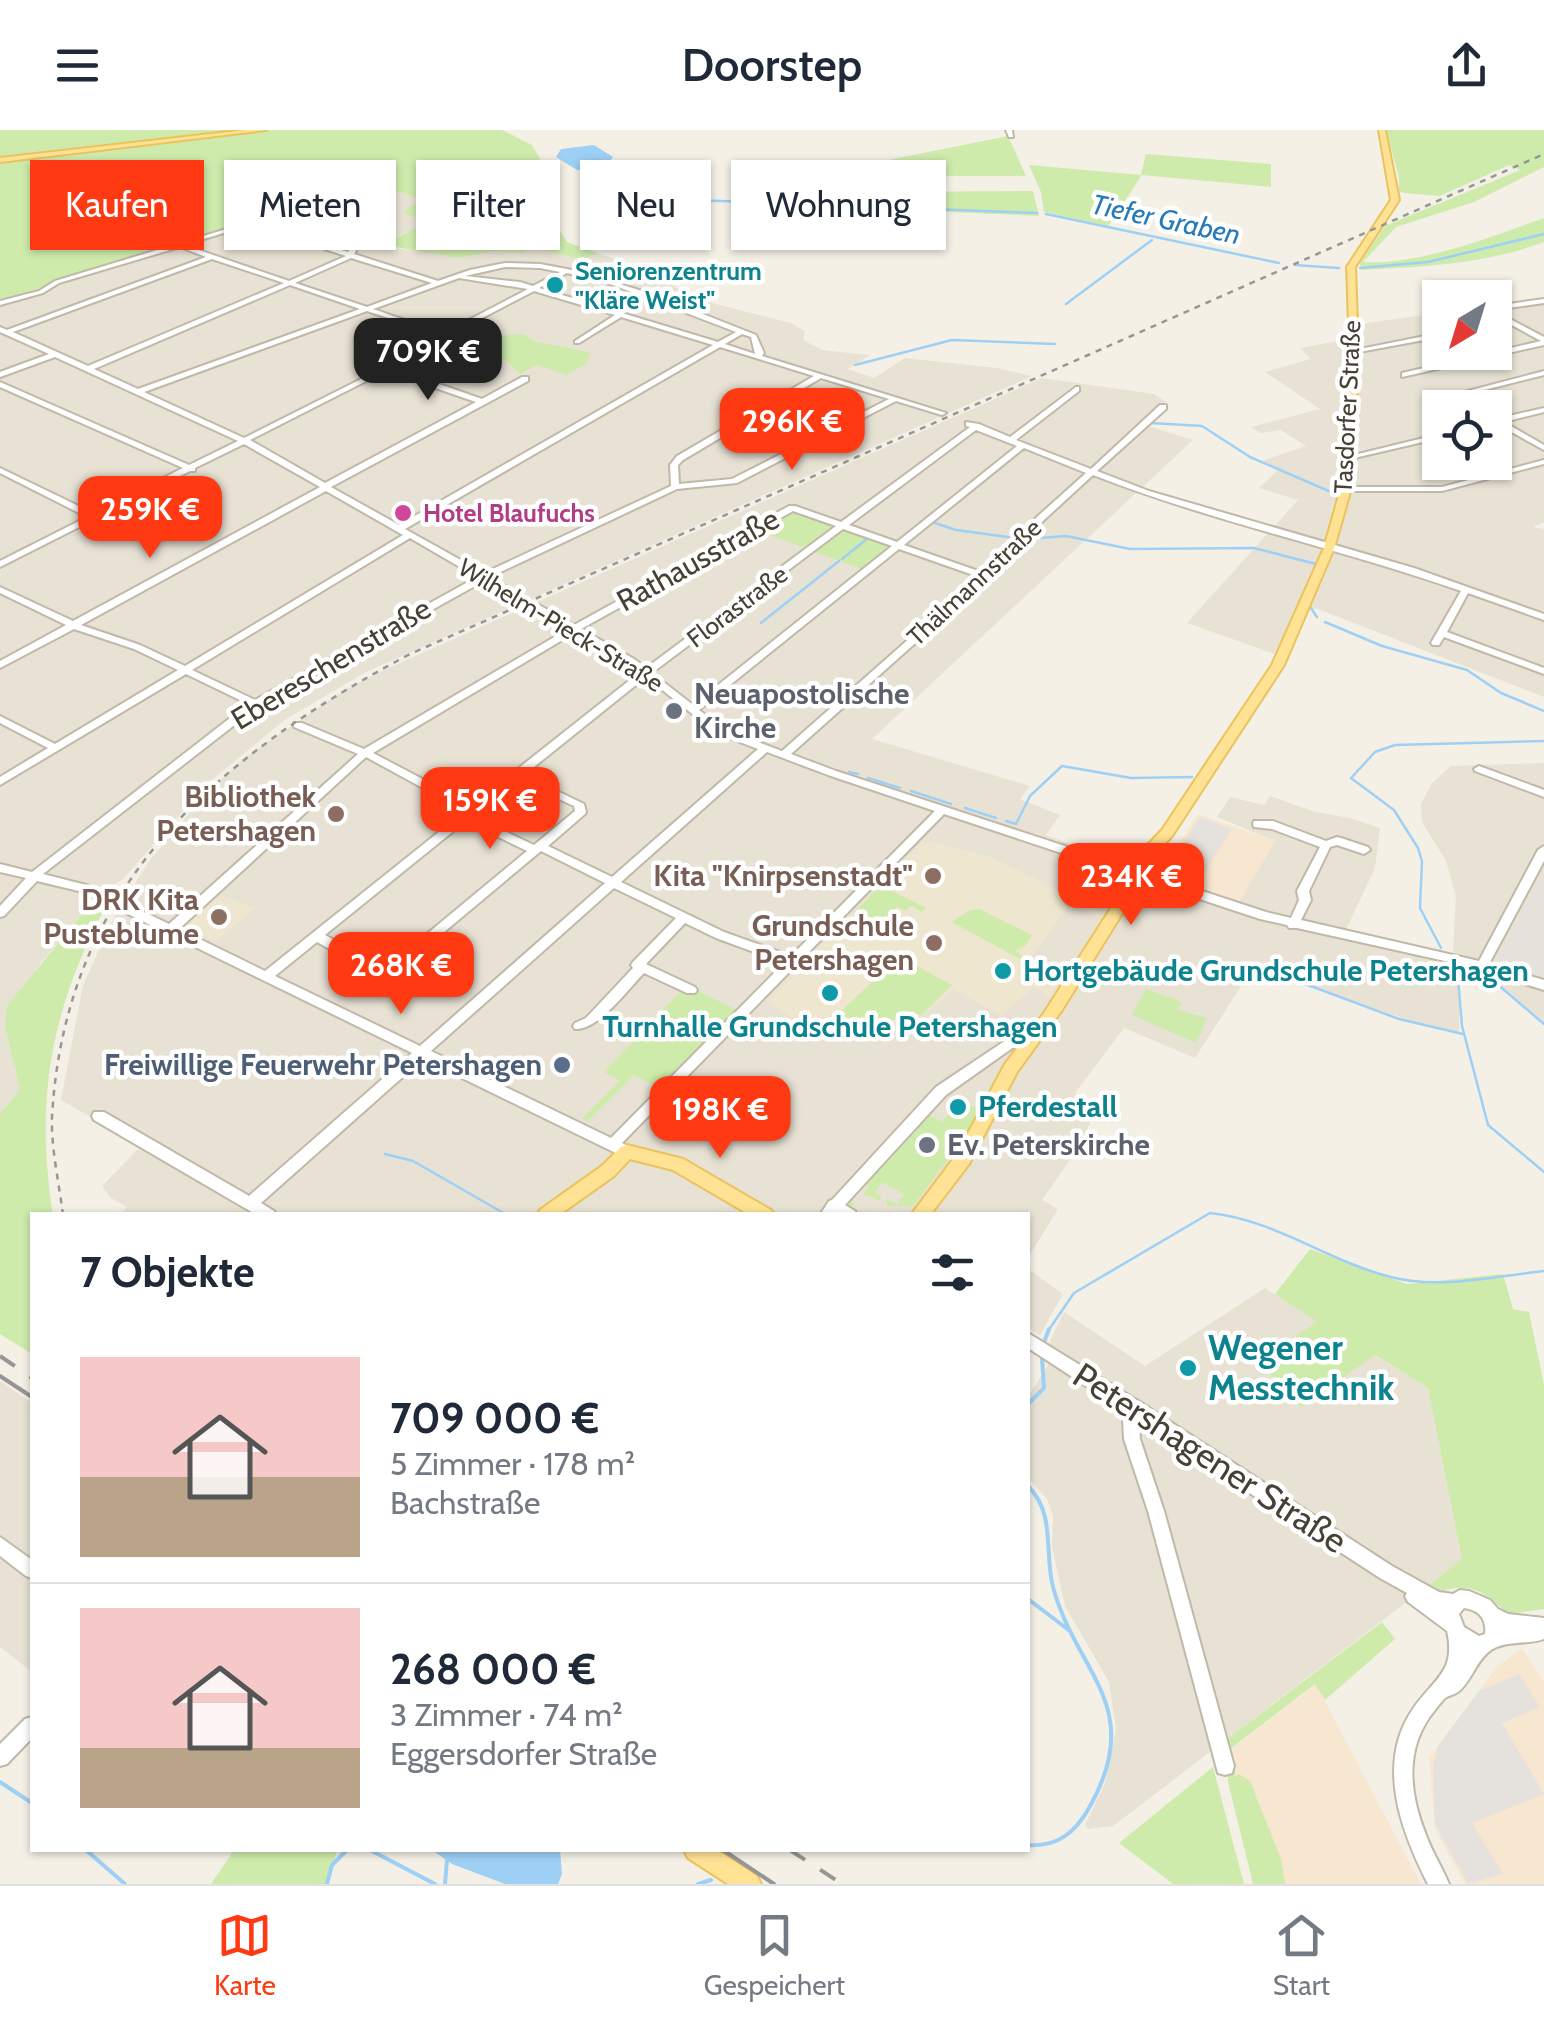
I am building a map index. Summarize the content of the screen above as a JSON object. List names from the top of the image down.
{
  "streets": {
    "main road": ["Tasdorfer Straße"],
    "street": [
      "Rathausstraße",
      "Thälmannstraße",
      "Florastraße",
      "Wilhelm-Pieck-Straße",
      "Ebereschenstraße",
      "Petershagener Straße"
    ]
  },
  "crossings": [
    ["Tasdorfer Straße", "Wilhelm-Pieck-Straße"],
    ["Rathausstraße", "Florastraße"],
    ["Rathausstraße", "Wilhelm-Pieck-Straße"],
    ["Thälmannstraße", "Wilhelm-Pieck-Straße"],
    ["Florastraße", "Wilhelm-Pieck-Straße"],
    ["Wilhelm-Pieck-Straße", "Ebereschenstraße"]
  ],
  "water": ["Tiefer Graben"],
  "places": [
    "Seniorenzentrum \"Kläre Weist\"",
    "Hotel Blaufuchs",
    "Neuapostolische Kirche",
    "Bibliothek Petershagen",
    "Kita \"Knirpsenstadt\"",
    "DRK Kita Pusteblume",
    "Grundschule Petershagen",
    "Hortgebäude Grundschule Petershagen",
    "Turnhalle Grundschule Petershagen",
    "Freiwillige Feuerwehr Petershagen",
    "Pferdestall",
    "Ev. Peterskirche",
    "Wegener Messtechnik"
  ],
  "north": "bottom left",
  "page": {
    "header": "Doorstep",
    "chip": [
      "Kaufen",
      "Mieten",
      "Filter",
      "Neu",
      "Wohnung"
    ],
    "price": [
      "709K €",
      "296K €",
      "259K €",
      "159K €",
      "234K €",
      "268K €",
      "198K €"
    ],
    "heading": "7 Objekte",
    "list": [
      {
        "name": "709 000 €",
        "note": "5 Zimmer · 178 m² · Bachstraße"
      },
      {
        "name": "268 000 €",
        "note": "3 Zimmer · 74 m² · Eggersdorfer Straße"
      }
    ],
    "tabs": ["Karte", "Gespeichert", "Start"]
  }
}
